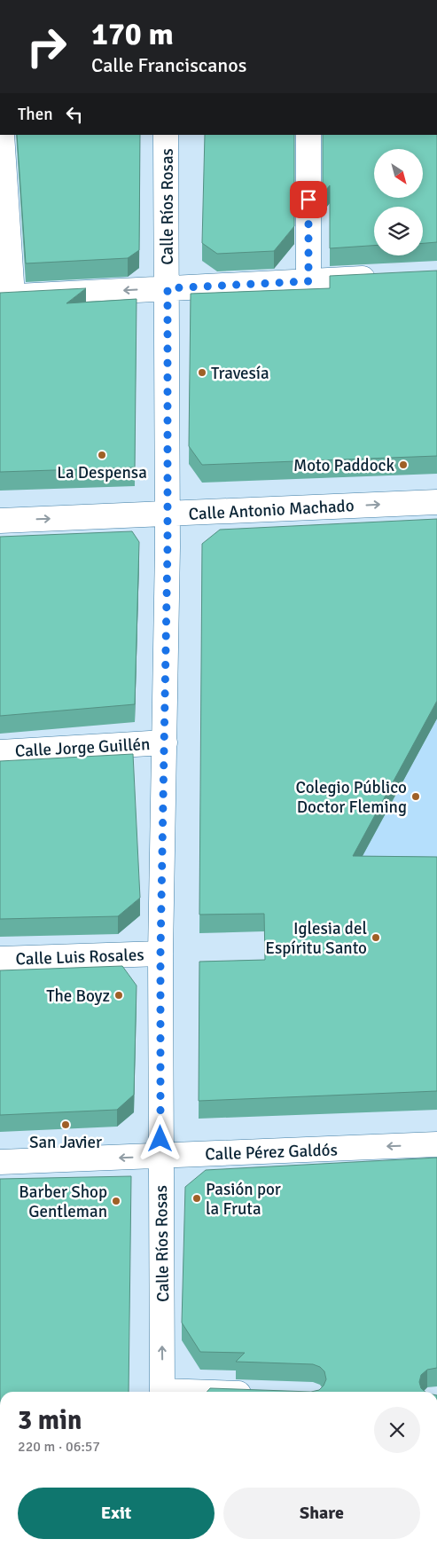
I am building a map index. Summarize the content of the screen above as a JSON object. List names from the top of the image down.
{
  "streets": {
    "street": [
      "Calle Ríos Rosas",
      "Calle Antonio Machado",
      "Calle Jorge Guillén",
      "Calle Luis Rosales",
      "Calle Pérez Galdós"
    ]
  },
  "crossings": [
    ["Calle Ríos Rosas", "Calle Antonio Machado"],
    ["Calle Ríos Rosas", "Calle Jorge Guillén"],
    ["Calle Ríos Rosas", "Calle Luis Rosales"],
    ["Calle Ríos Rosas", "Calle Pérez Galdós"]
  ],
  "one_way": ["Calle Antonio Machado", "Calle Pérez Galdós"],
  "places": [
    "Travesía",
    "La Despensa",
    "Moto Paddock",
    "Colegio Público Doctor Fleming",
    "Iglesia del Espíritu Santo",
    "The Boyz",
    "San Javier",
    "Pasión por la Fruta",
    "Barber Shop Gentleman"
  ],
  "north": "bottom right",
  "page": {
    "turn": ["170 m", "Calle Franciscanos"],
    "then": "Then",
    "heading": ["3 min", "220 m · 06:57"],
    "buttons": ["Exit", "Share"]
  }
}
